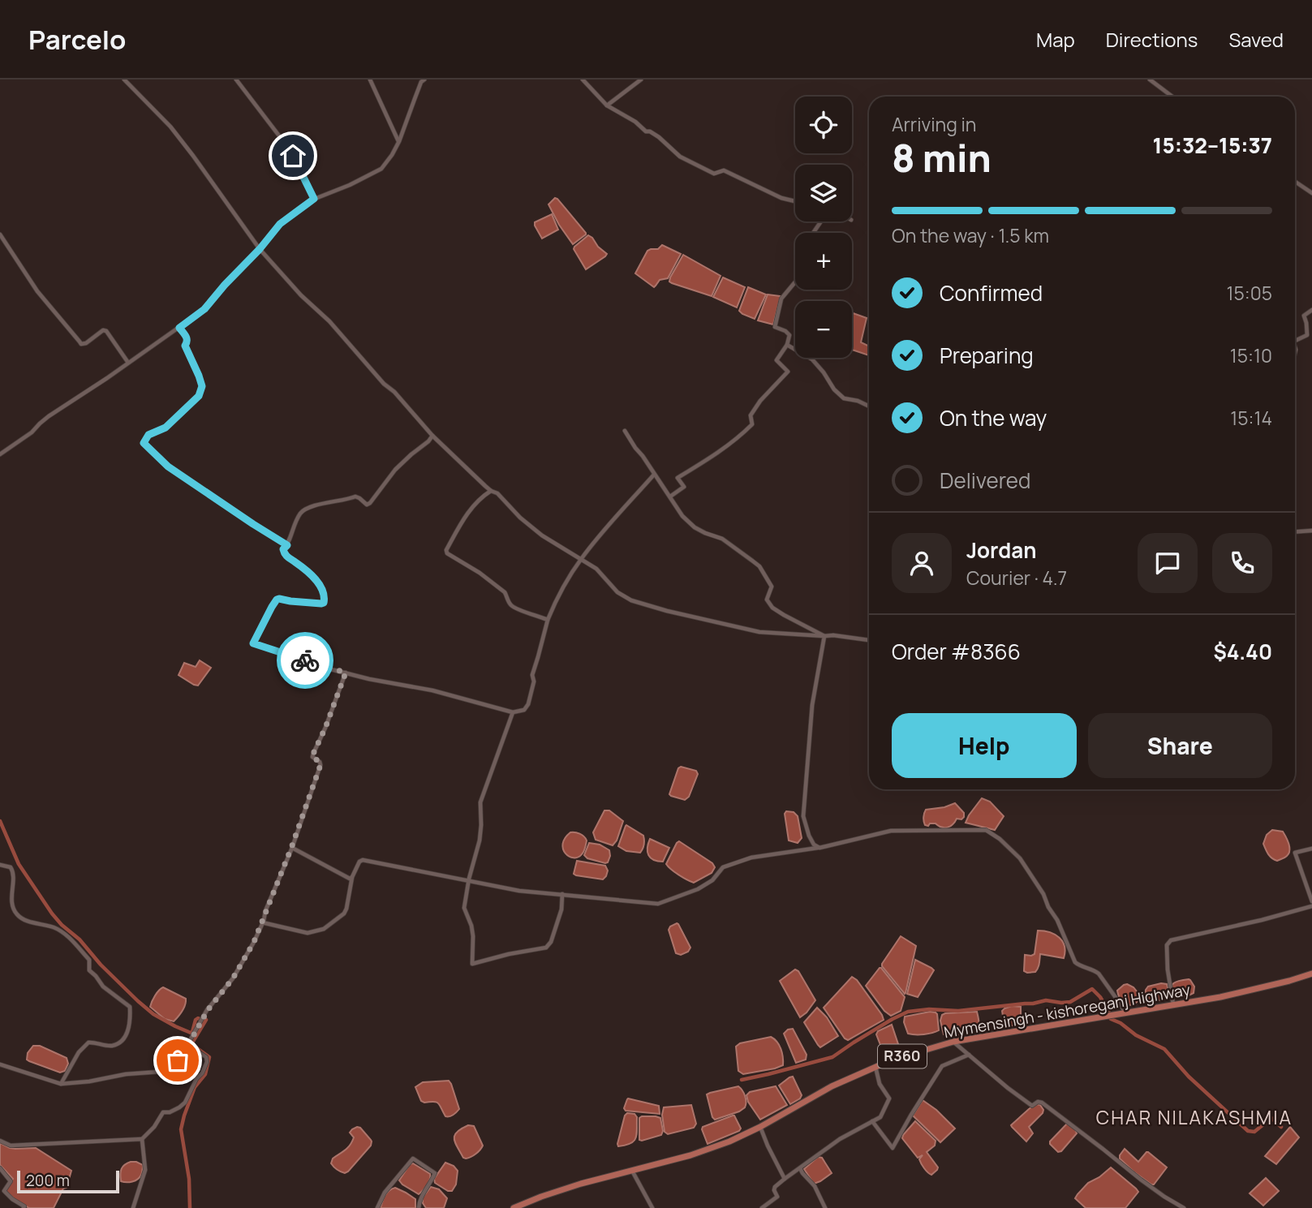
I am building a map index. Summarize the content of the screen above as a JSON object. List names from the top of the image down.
{
  "streets": {
    "main road": ["Mymensingh - kishoreganj Highway", "R360"]
  },
  "districts": ["CHAR NILAKASHMIA"],
  "scale_bar": "200 m",
  "page": {
    "header": "Parcelo",
    "nav": ["Map", "Directions", "Saved"],
    "map_buttons": ["+", "−"],
    "heading": ["8 min", "Arriving in", "15:32–15:37"],
    "panel": [
      "Jordan",
      "Courier · 4.7",
      "Order #8366",
      "$4.40"
    ],
    "bar": "On the way · 1.5 km",
    "list": [
      ["Confirmed", "15:05"],
      ["Preparing", "15:10"],
      ["On the way", "15:14"],
      "Delivered"
    ],
    "buttons": ["Help", "Share"],
    "scale": "200 m"
  }
}
